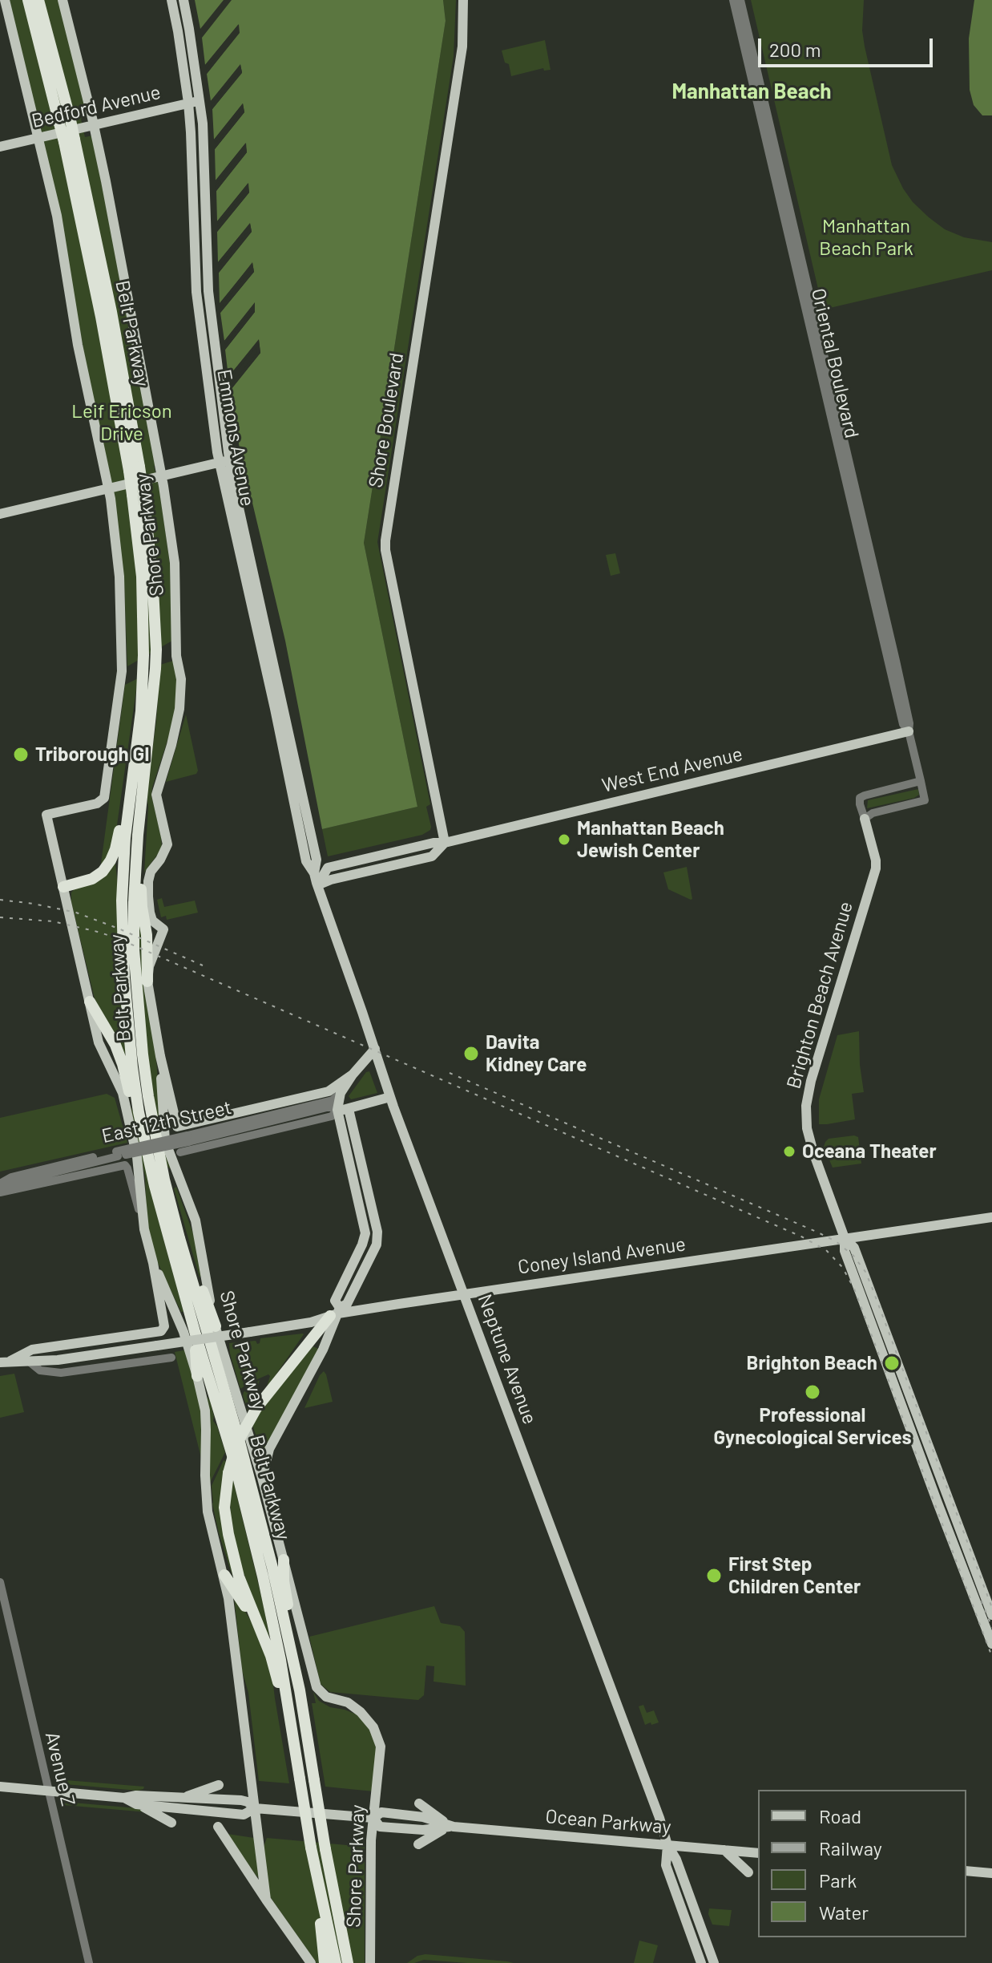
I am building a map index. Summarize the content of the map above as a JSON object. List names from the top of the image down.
{
  "streets": {
    "highway": ["Belt Parkway"],
    "main road": [
      "Bedford Avenue",
      "Shore Boulevard",
      "Emmons Avenue",
      "Shore Parkway",
      "West End Avenue",
      "Brighton Beach Avenue",
      "East 12th Street",
      "Coney Island Avenue",
      "Neptune Avenue",
      "Ocean Parkway"
    ],
    "street": ["Oriental Boulevard", "Avenue Z"]
  },
  "crossings": [
    ["Bedford Avenue", "Emmons Avenue"],
    ["Bedford Avenue", "Shore Parkway"],
    ["Oriental Boulevard", "West End Avenue"],
    ["Oriental Boulevard", "Brighton Beach Avenue"],
    ["Shore Boulevard", "West End Avenue"],
    ["Emmons Avenue", "Neptune Avenue"],
    ["Shore Parkway", "East 12th Street"],
    ["Shore Parkway", "Ocean Parkway"],
    ["Brighton Beach Avenue", "Coney Island Avenue"],
    ["East 12th Street", "Neptune Avenue"],
    ["Coney Island Avenue", "Neptune Avenue"],
    ["Neptune Avenue", "Ocean Parkway"],
    ["Avenue Z", "Ocean Parkway"]
  ],
  "districts": ["Manhattan Beach"],
  "parks": ["Manhattan Beach Park", "Leif Ericson Drive"],
  "places": [
    "Triborough GI",
    "Manhattan Beach Jewish Center",
    "Davita Kidney Care",
    "Oceana Theater",
    "Brighton Beach",
    "Professional Gynecological Services",
    "First Step Children Center"
  ],
  "legend": [
    "Road",
    "Railway",
    "Park",
    "Water"
  ],
  "scale_bar": "200 m"
}
